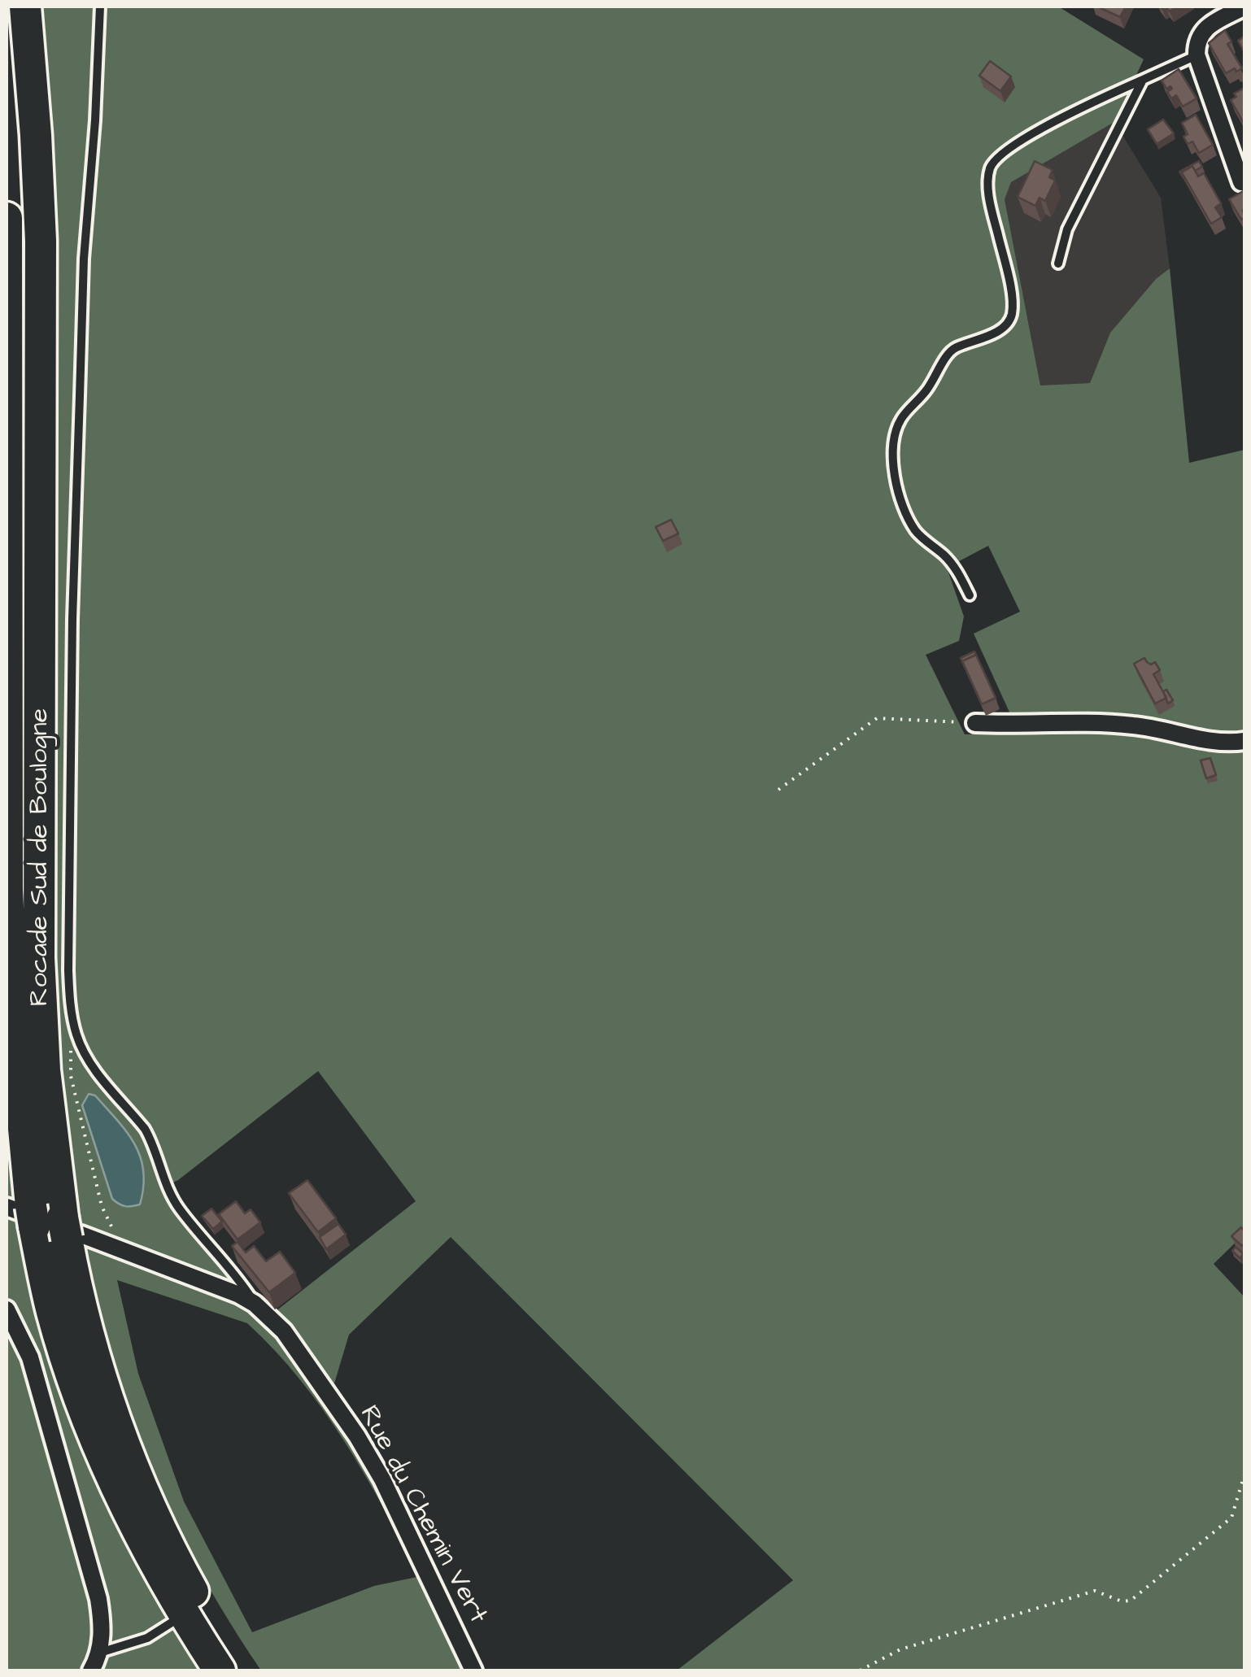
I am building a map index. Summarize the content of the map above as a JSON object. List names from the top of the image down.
{
  "streets": {
    "highway": ["Rocade Sud de Boulogne"],
    "street": ["Rue du Chemin Vert"]
  },
  "crossings": [
    ["Rocade Sud de Boulogne", "Rue du Chemin Vert"]
  ]
}
